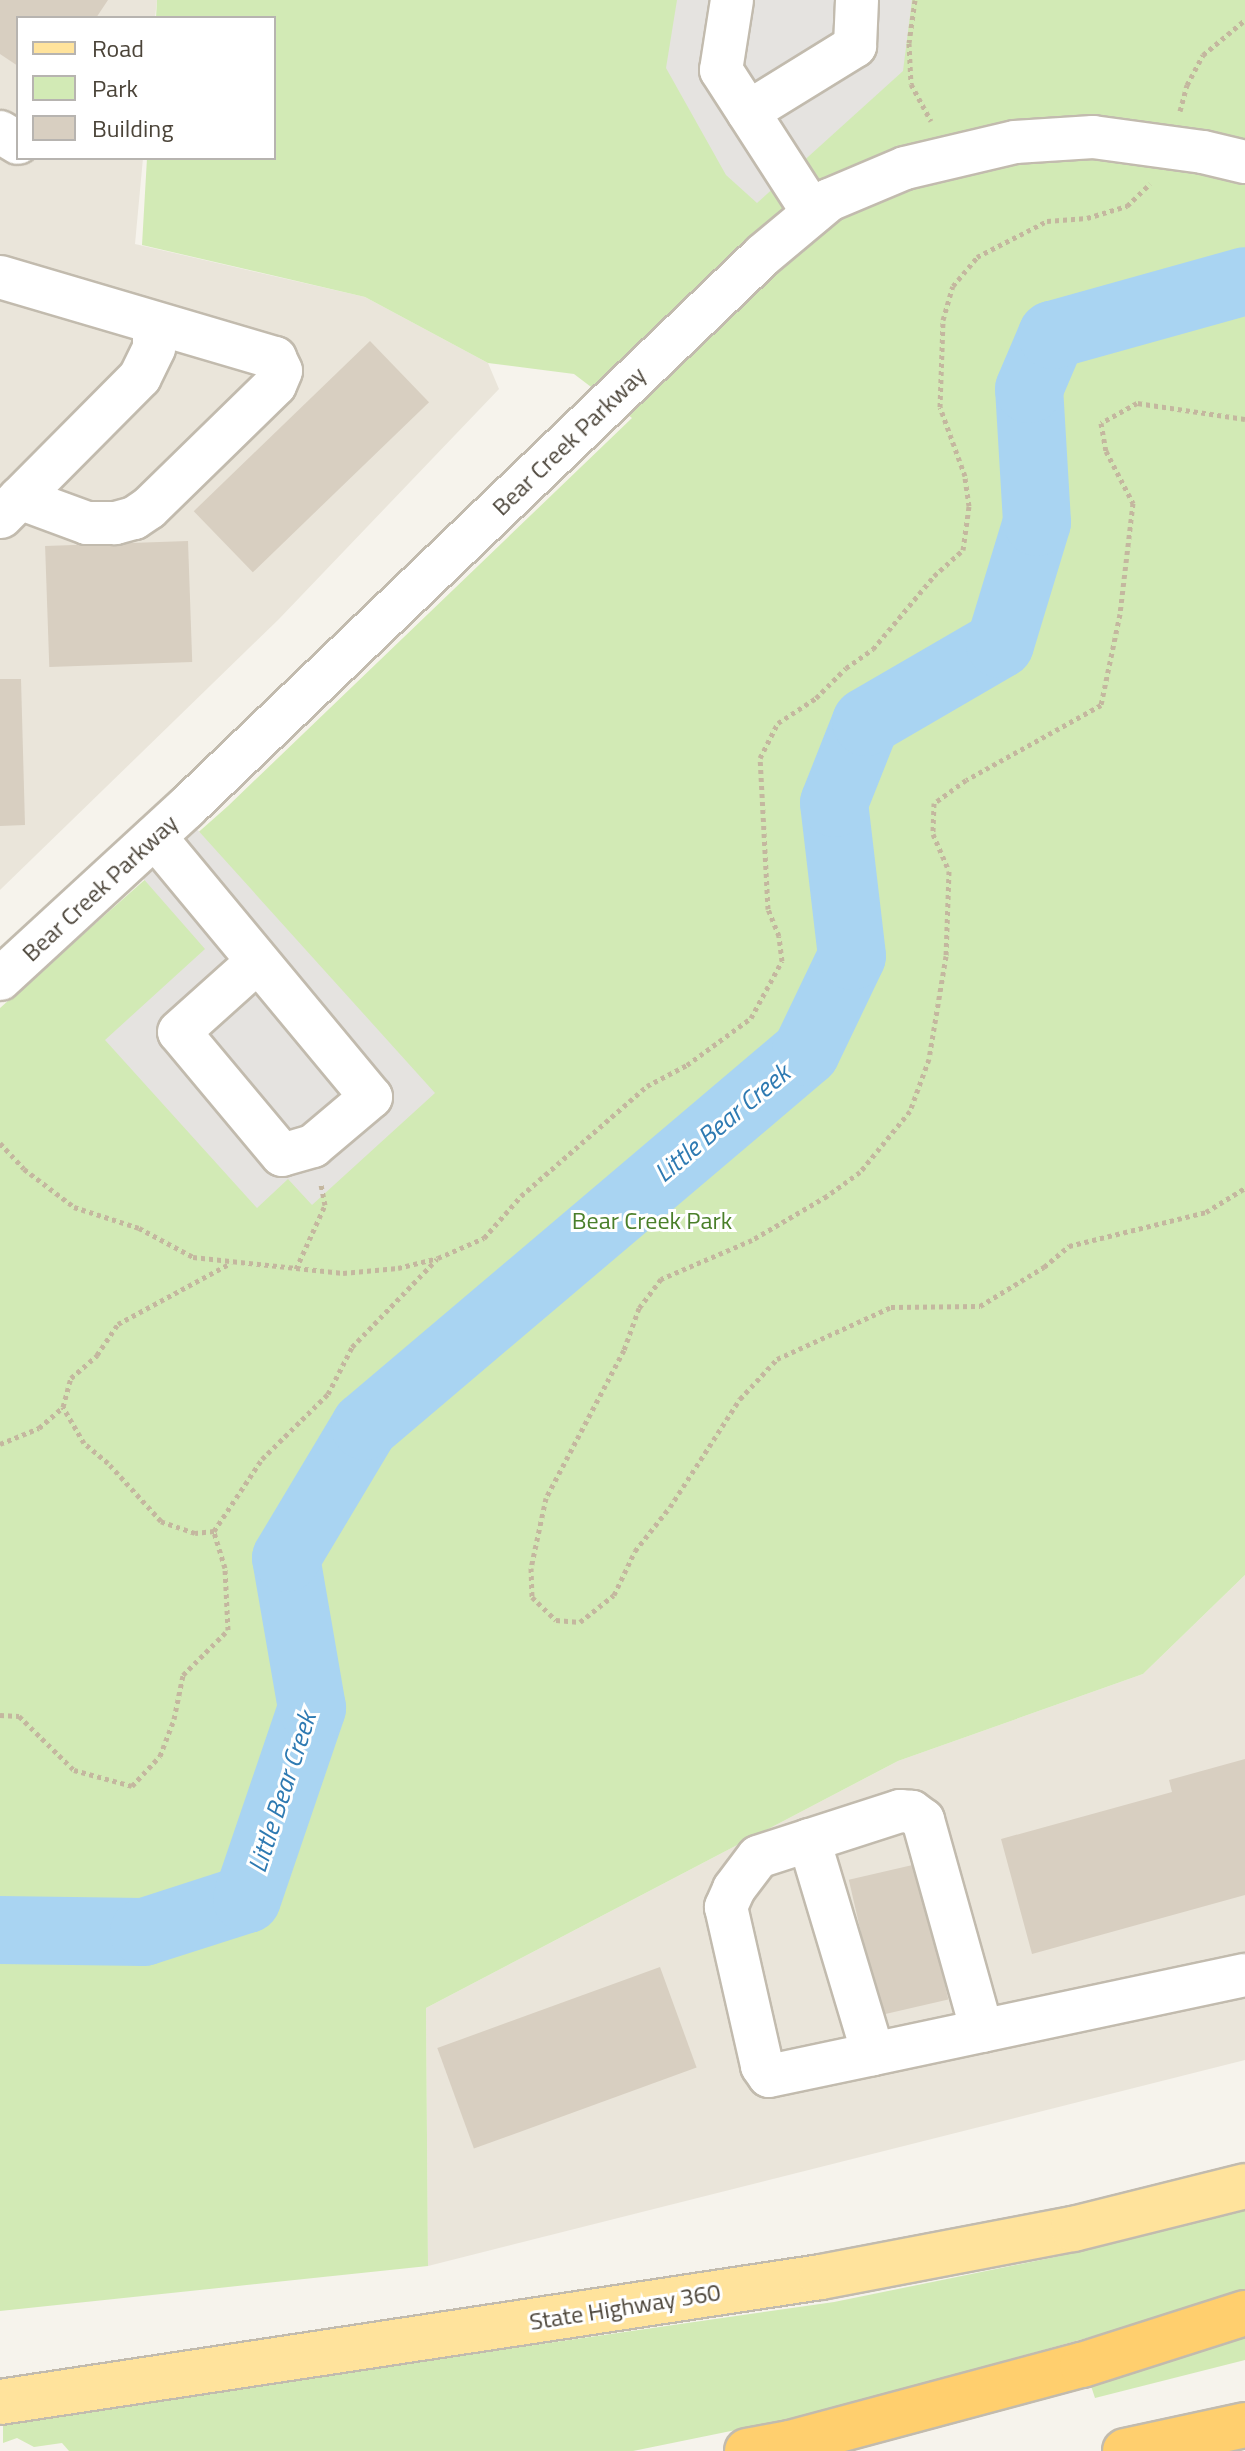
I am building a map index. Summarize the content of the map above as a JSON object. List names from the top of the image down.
{
  "streets": {
    "main road": ["State Highway 360"],
    "street": ["Bear Creek Parkway"]
  },
  "water": ["Little Bear Creek"],
  "parks": ["Bear Creek Park"],
  "legend": ["Road", "Park", "Building"]
}
